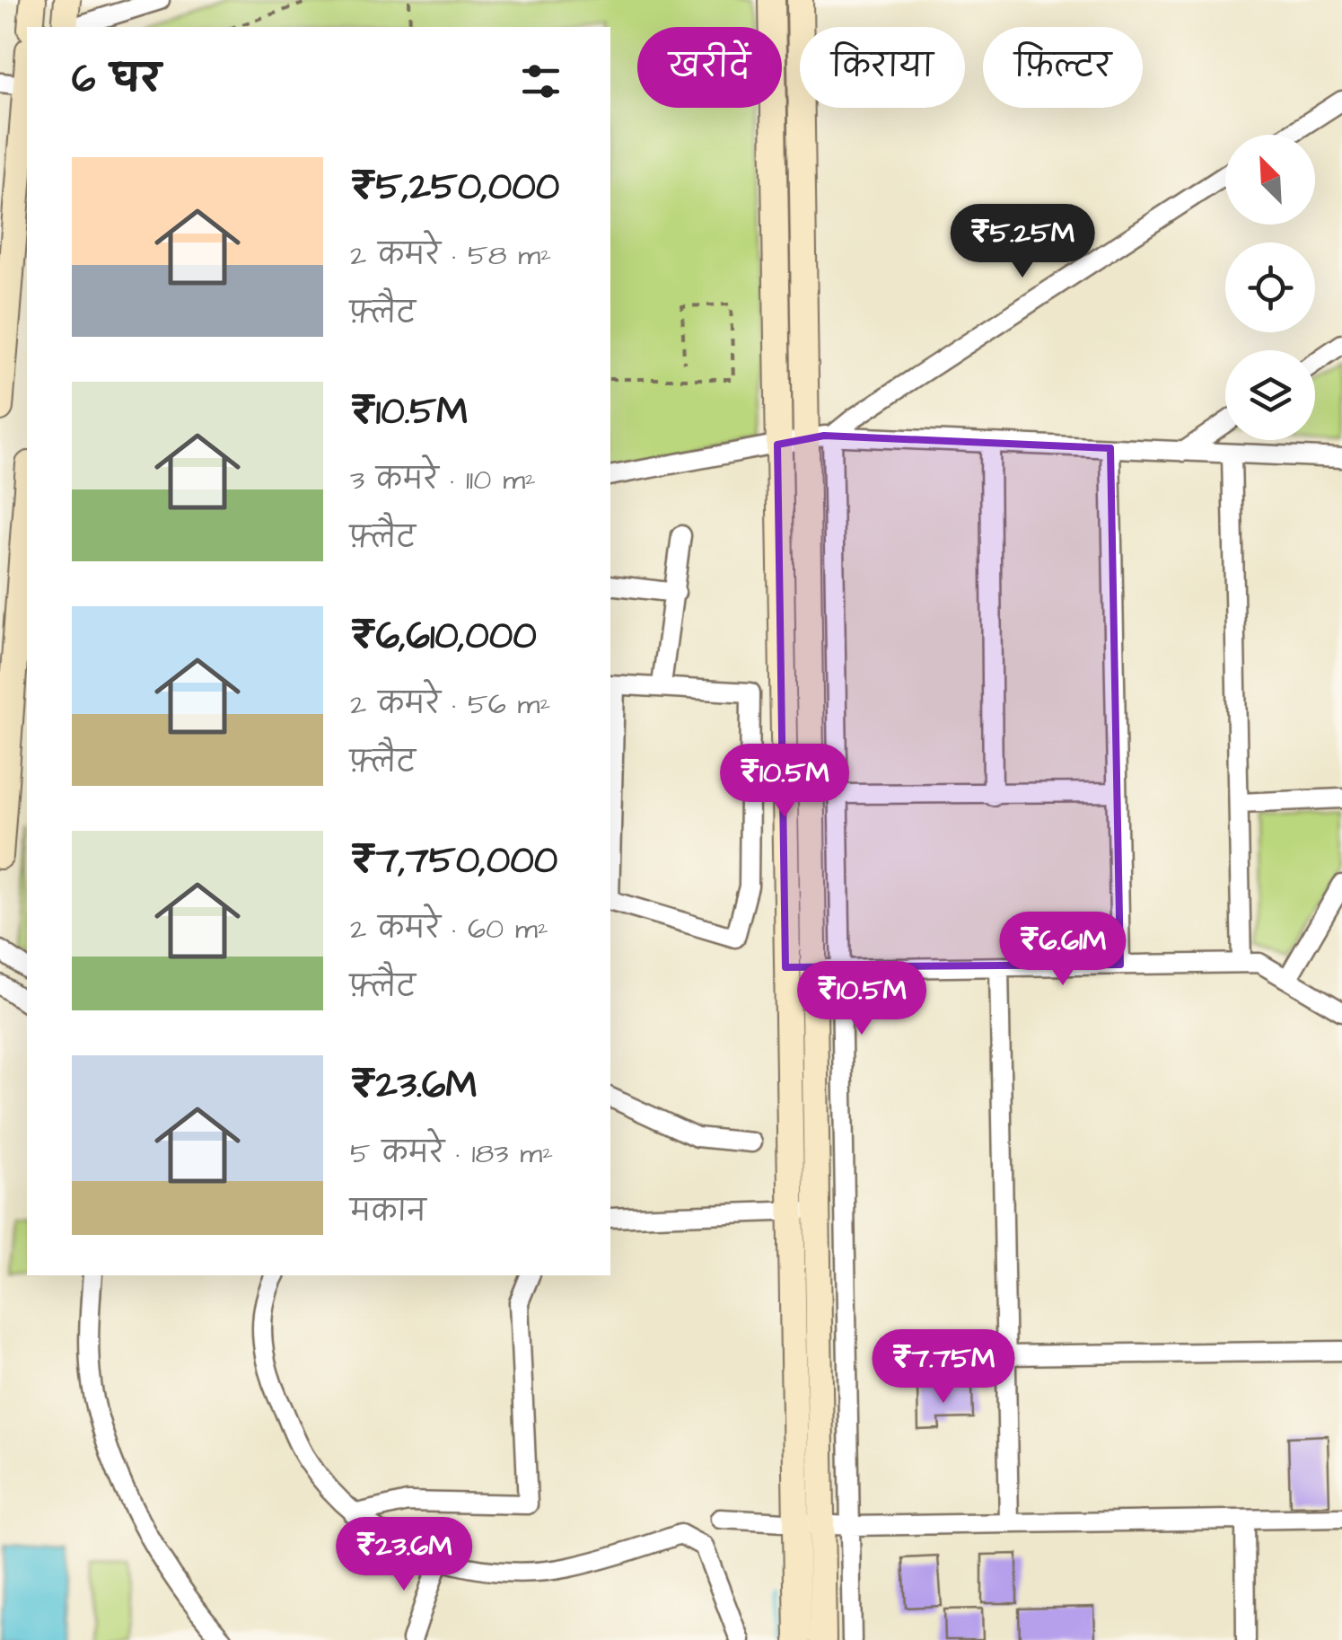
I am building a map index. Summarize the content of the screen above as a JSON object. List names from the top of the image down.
{
  "north": "top left",
  "page": {
    "chip": ["खरीदें", "किराया", "फ़िल्टर"],
    "heading": "6 घर",
    "list": [
      {
        "name": "₹5,250,000",
        "note": "2 कमरे · 58 m² · फ़्लैट"
      },
      {
        "name": "₹10.5M",
        "note": "3 कमरे · 110 m² · फ़्लैट"
      },
      {
        "name": "₹6,610,000",
        "note": "2 कमरे · 56 m² · फ़्लैट"
      },
      {
        "name": "₹7,750,000",
        "note": "2 कमरे · 60 m² · फ़्लैट"
      },
      {
        "name": "₹23.6M",
        "note": "5 कमरे · 183 m² · मकान"
      }
    ],
    "price": [
      "₹5.25M",
      "₹10.5M",
      "₹6.61M",
      "₹10.5M",
      "₹7.75M",
      "₹23.6M"
    ]
  }
}
